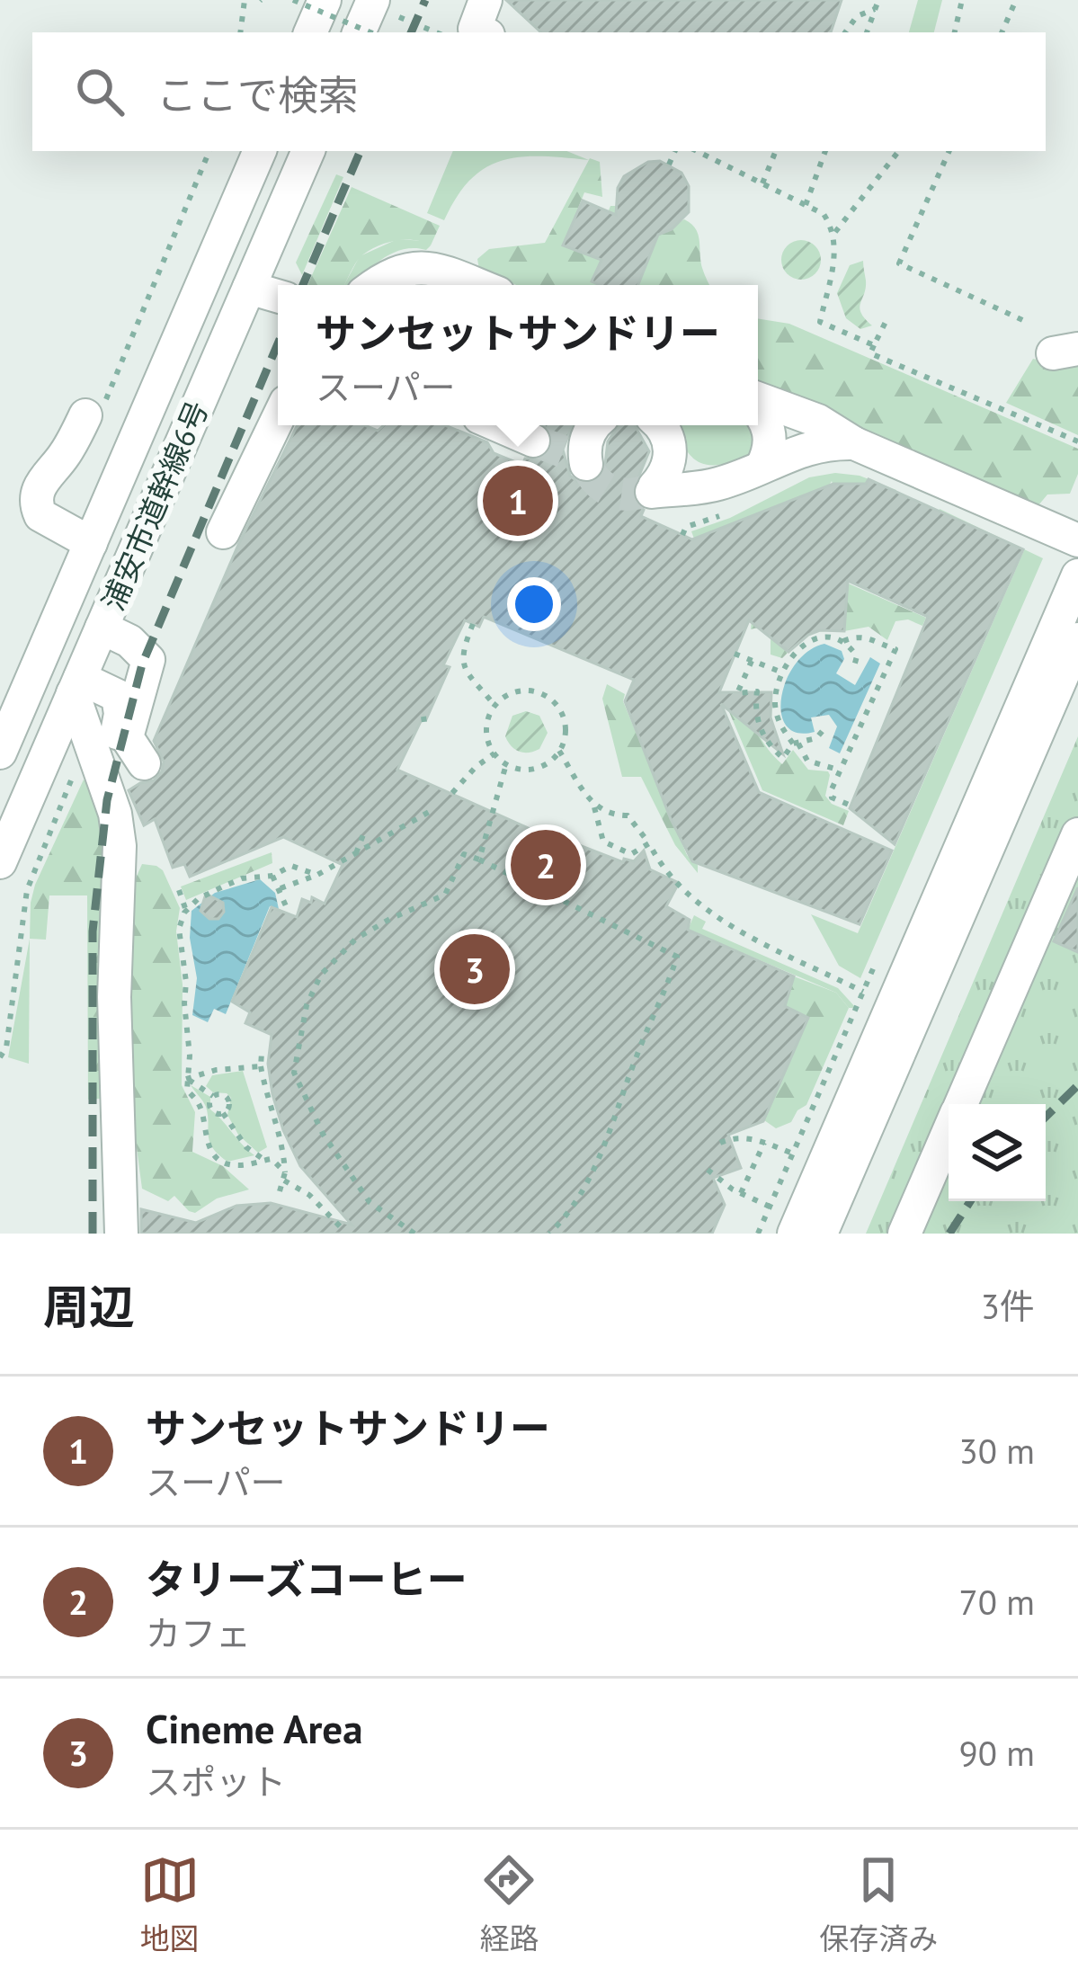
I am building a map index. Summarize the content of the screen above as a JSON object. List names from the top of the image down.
{
  "streets": {
    "street": ["浦安市道幹線6号"]
  },
  "page": {
    "search": "ここで検索",
    "popup": ["サンセットサンドリー", "スーパー"],
    "pins": ["1", "2", "3"],
    "heading": ["周辺", "3件"],
    "list": [
      {
        "mark": "1",
        "name": "サンセットサンドリー",
        "note": "スーパー",
        "value": "30 m"
      },
      {
        "mark": "2",
        "name": "タリーズコーヒー",
        "note": "カフェ",
        "value": "70 m"
      },
      {
        "mark": "3",
        "name": "Cineme Area",
        "note": "スポット",
        "value": "90 m"
      }
    ],
    "nav": ["地図", "経路", "保存済み"]
  }
}
